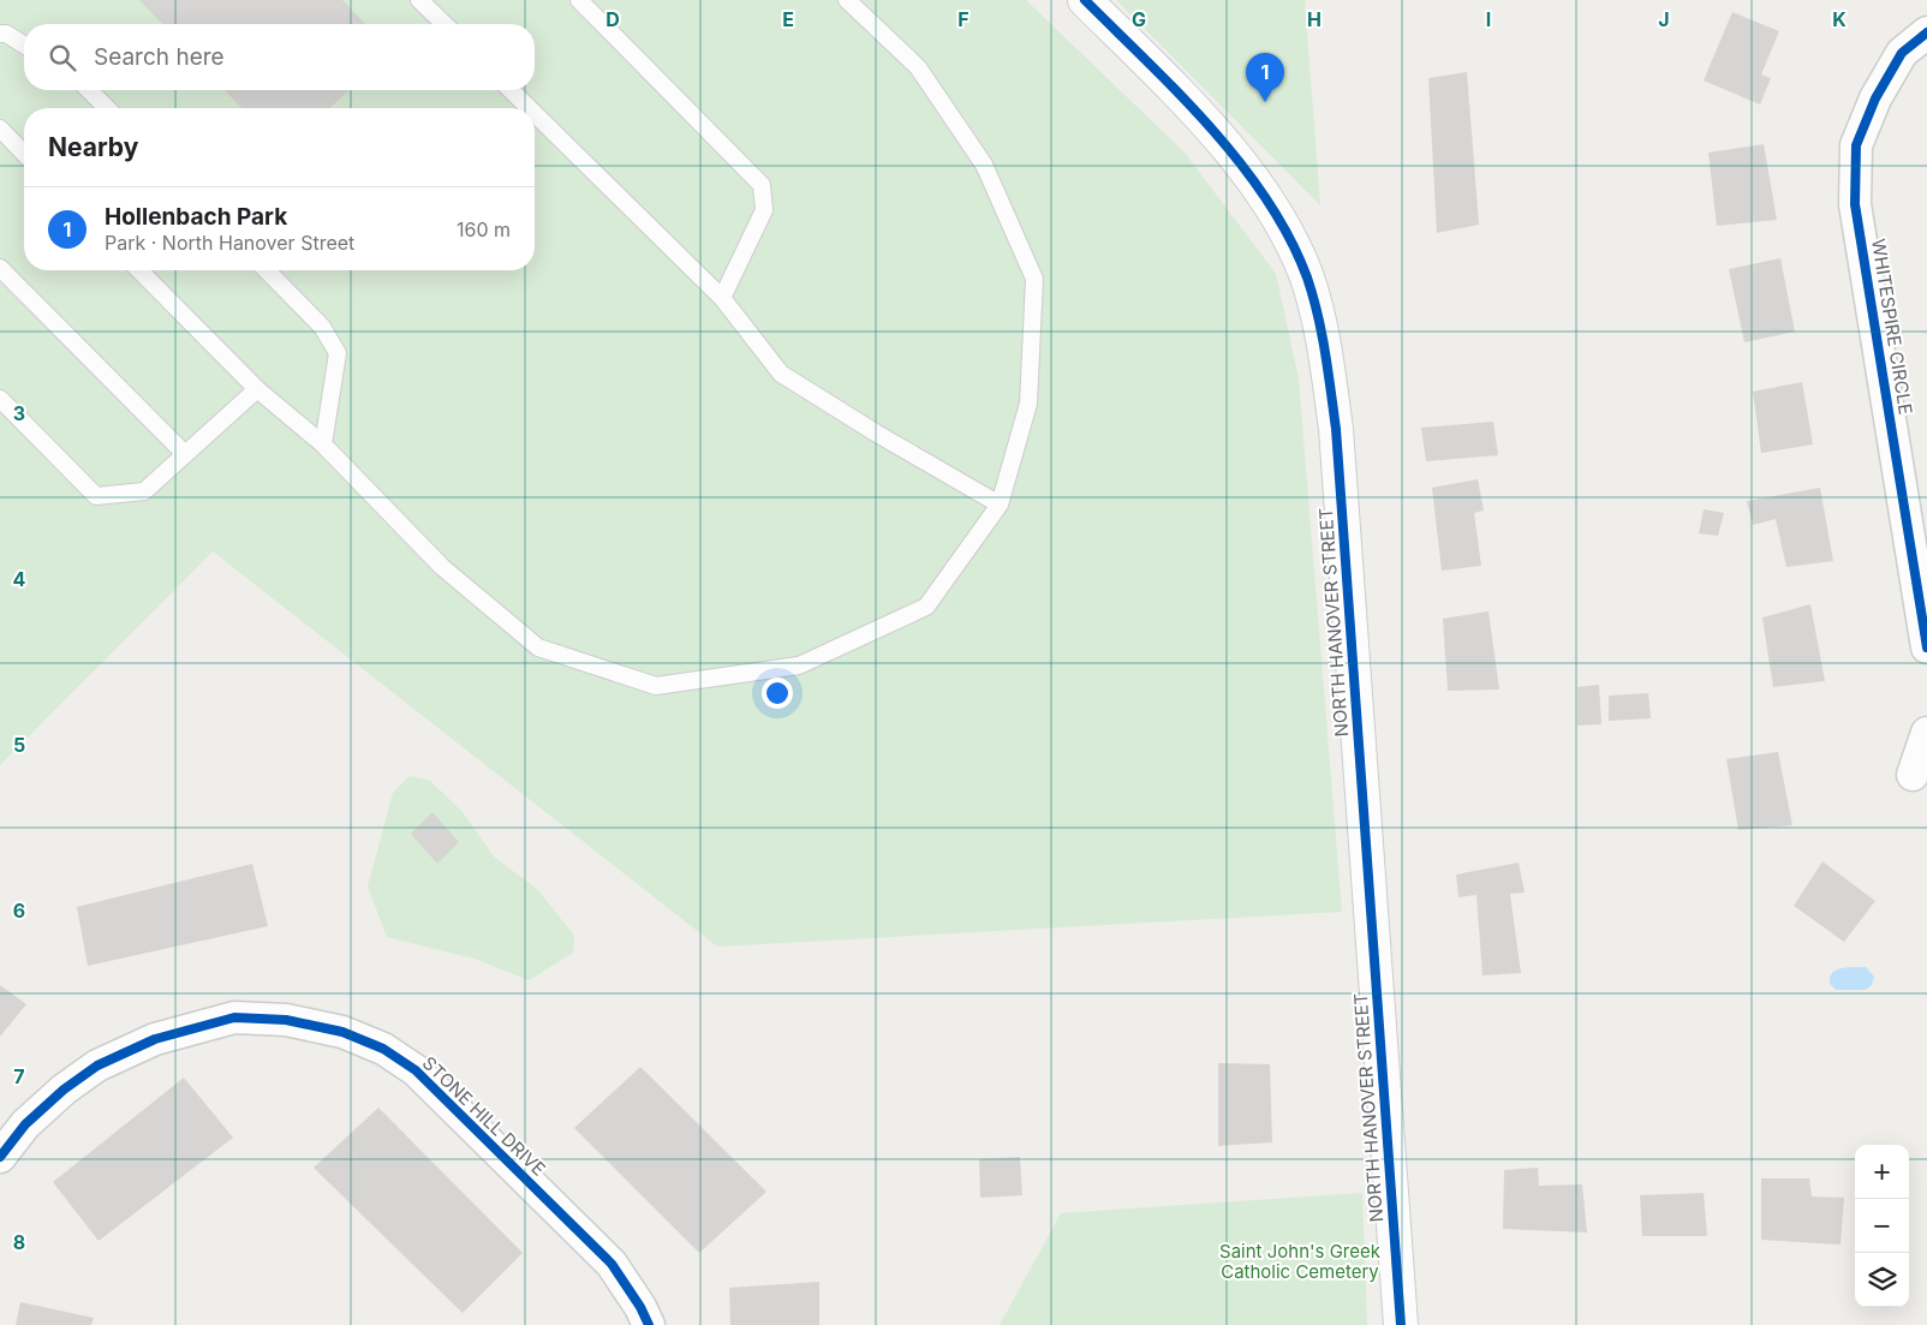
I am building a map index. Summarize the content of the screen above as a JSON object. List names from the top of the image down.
{
  "streets": {
    "street": ["WHITESPIRE CIRCLE", "NORTH HANOVER STREET", "STONE HILL DRIVE"]
  },
  "parks": ["Saint John's Greek Catholic Cemetery"],
  "page": {
    "search": "Search here",
    "pins": "1",
    "heading": "Nearby",
    "list": [
      {
        "mark": "1",
        "name": "Hollenbach Park",
        "note": "Park · North Hanover Street",
        "value": "160 m"
      }
    ],
    "map_buttons": ["+", "−"]
  },
  "grid": {
    "columns": [
      "D",
      "E",
      "F",
      "G",
      "H",
      "I",
      "J",
      "K"
    ],
    "rows": [
      "3",
      "4",
      "5",
      "6",
      "7",
      "8"
    ]
  }
}
